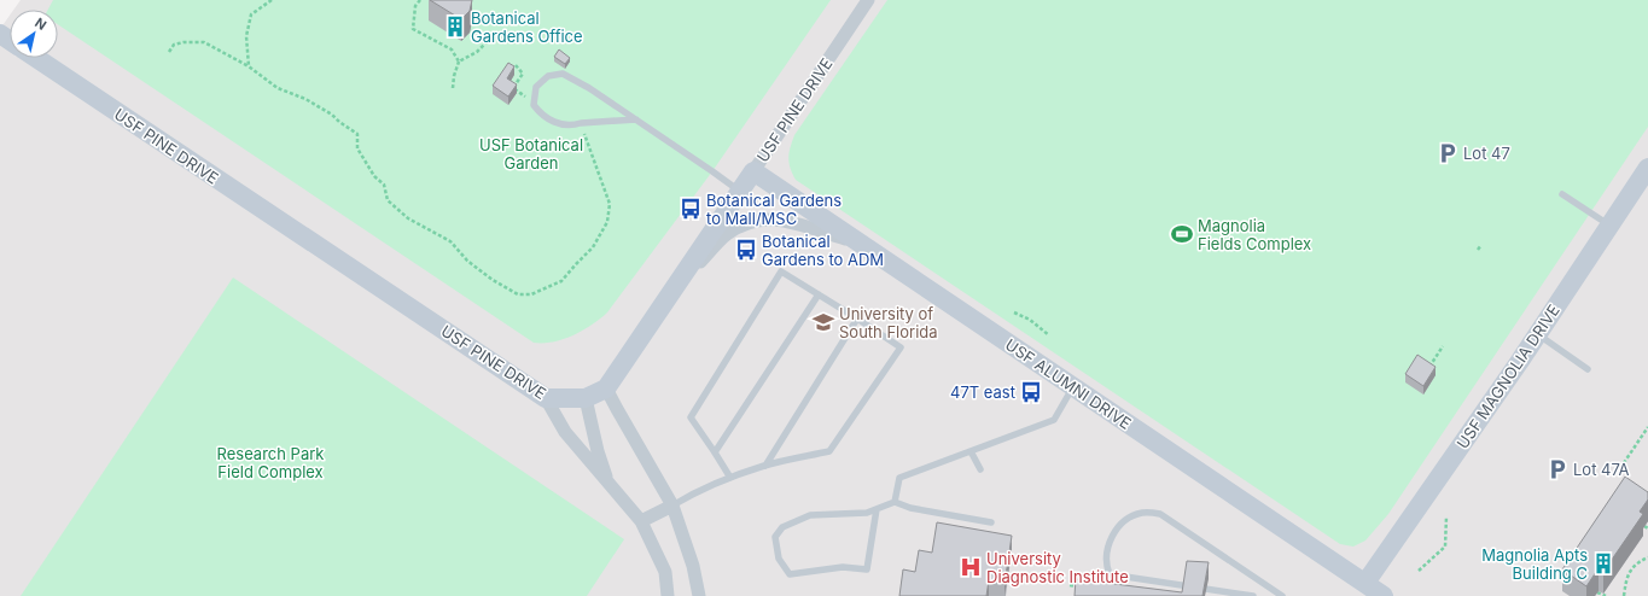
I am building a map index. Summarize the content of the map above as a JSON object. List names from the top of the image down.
{
  "streets": {
    "street": ["USF PINE DRIVE", "USF MAGNOLIA DRIVE", "USF ALUMNI DRIVE"]
  },
  "crossings": [
    ["USF PINE DRIVE", "USF ALUMNI DRIVE"],
    ["USF MAGNOLIA DRIVE", "USF ALUMNI DRIVE"]
  ],
  "parks": ["USF Botanical Garden", "Research Park Field Complex"],
  "places": {
    "building": ["Botanical Gardens Office", "Magnolia Apts Building C"],
    "parking": ["Lot 47", "Lot 47A"],
    "bus stop": ["Botanical Gardens to Mall/MSC", "Botanical Gardens to ADM", "47T east"],
    "sports": ["Magnolia Fields Complex"],
    "school or university": ["University of South Florida"],
    "hospital": ["University Diagnostic Institute"]
  },
  "north": "top right"
}
